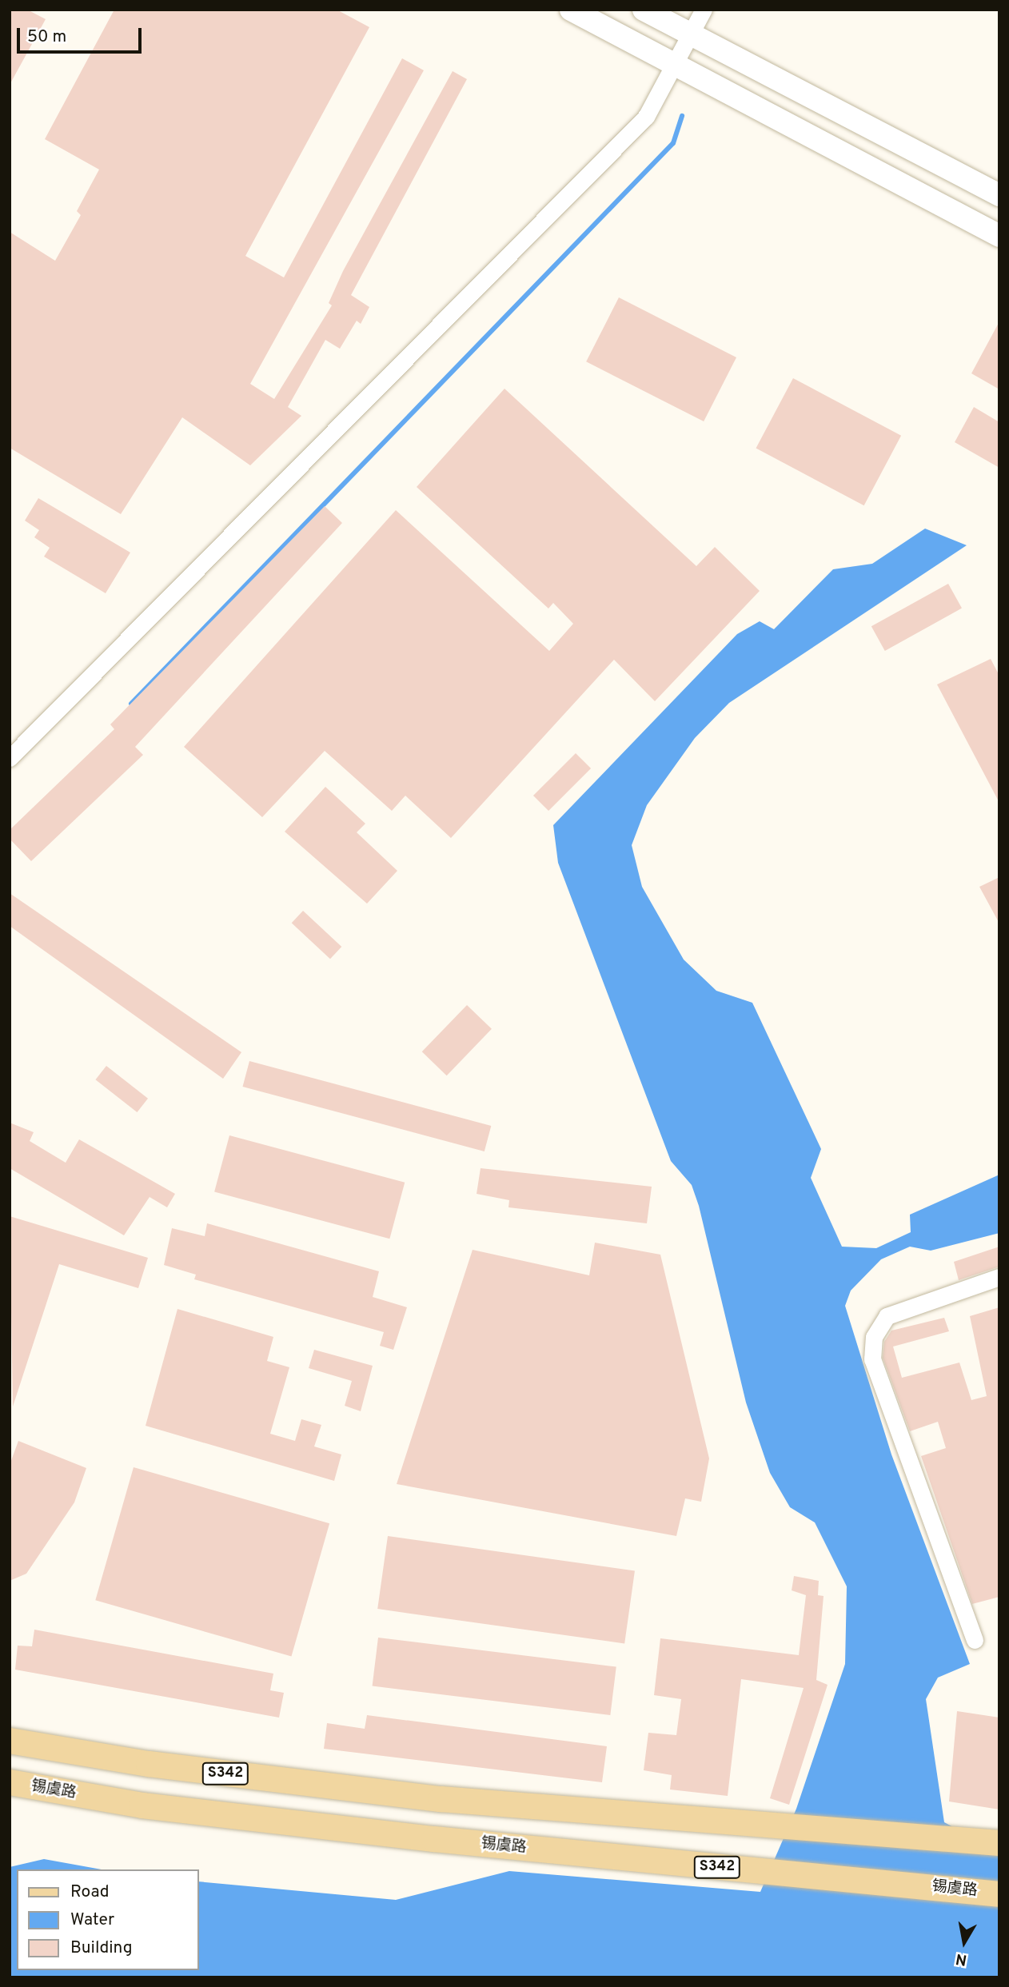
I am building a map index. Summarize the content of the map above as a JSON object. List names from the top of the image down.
{
  "streets": {
    "main road": ["S342", "锡虞路"]
  },
  "legend": ["Road", "Water", "Building"],
  "scale_bar": "50 m",
  "north": "bottom"
}
